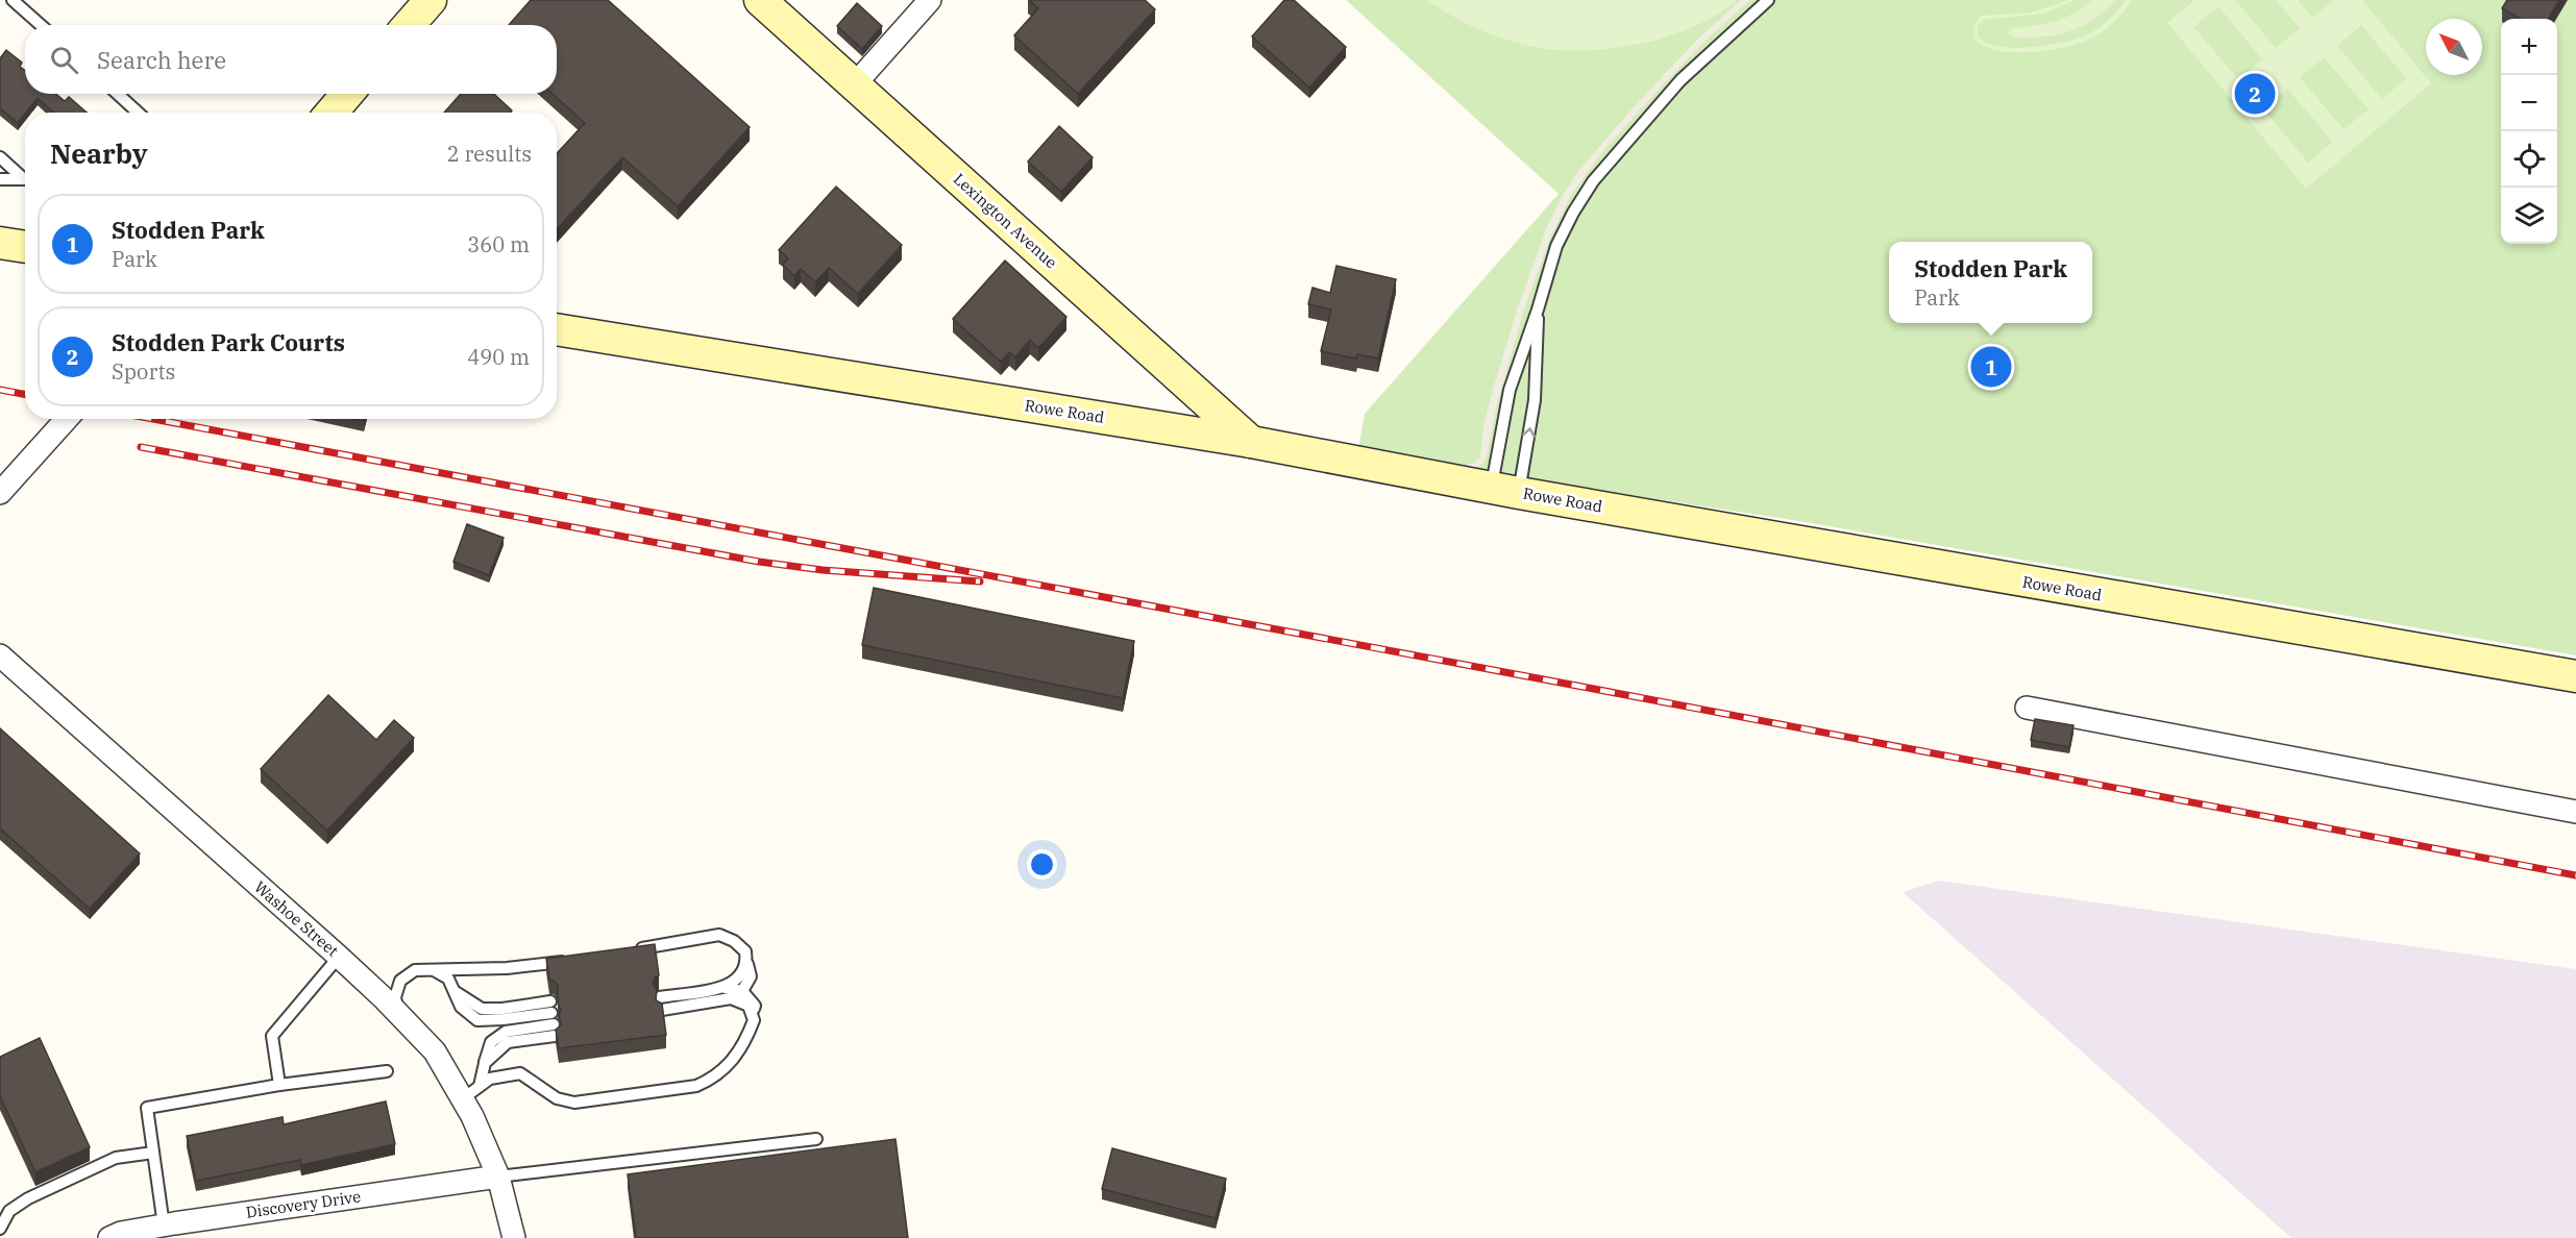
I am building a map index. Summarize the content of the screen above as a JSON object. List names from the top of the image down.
{
  "streets": {
    "main road": ["Lexington Avenue", "Rowe Road"],
    "street": ["Washoe Street", "Discovery Drive"]
  },
  "crossings": [
    ["Lexington Avenue", "Rowe Road"],
    ["Washoe Street", "Discovery Drive"]
  ],
  "north": "top left",
  "page": {
    "map_buttons": ["+", "−"],
    "search": "Search here",
    "pins": ["2", "1"],
    "heading": ["Nearby", "2 results"],
    "list": [
      {
        "mark": "1",
        "name": "Stodden Park",
        "note": "Park",
        "value": "360 m"
      },
      {
        "mark": "2",
        "name": "Stodden Park Courts",
        "note": "Sports",
        "value": "490 m"
      }
    ],
    "popup": ["Stodden Park", "Park"]
  }
}
